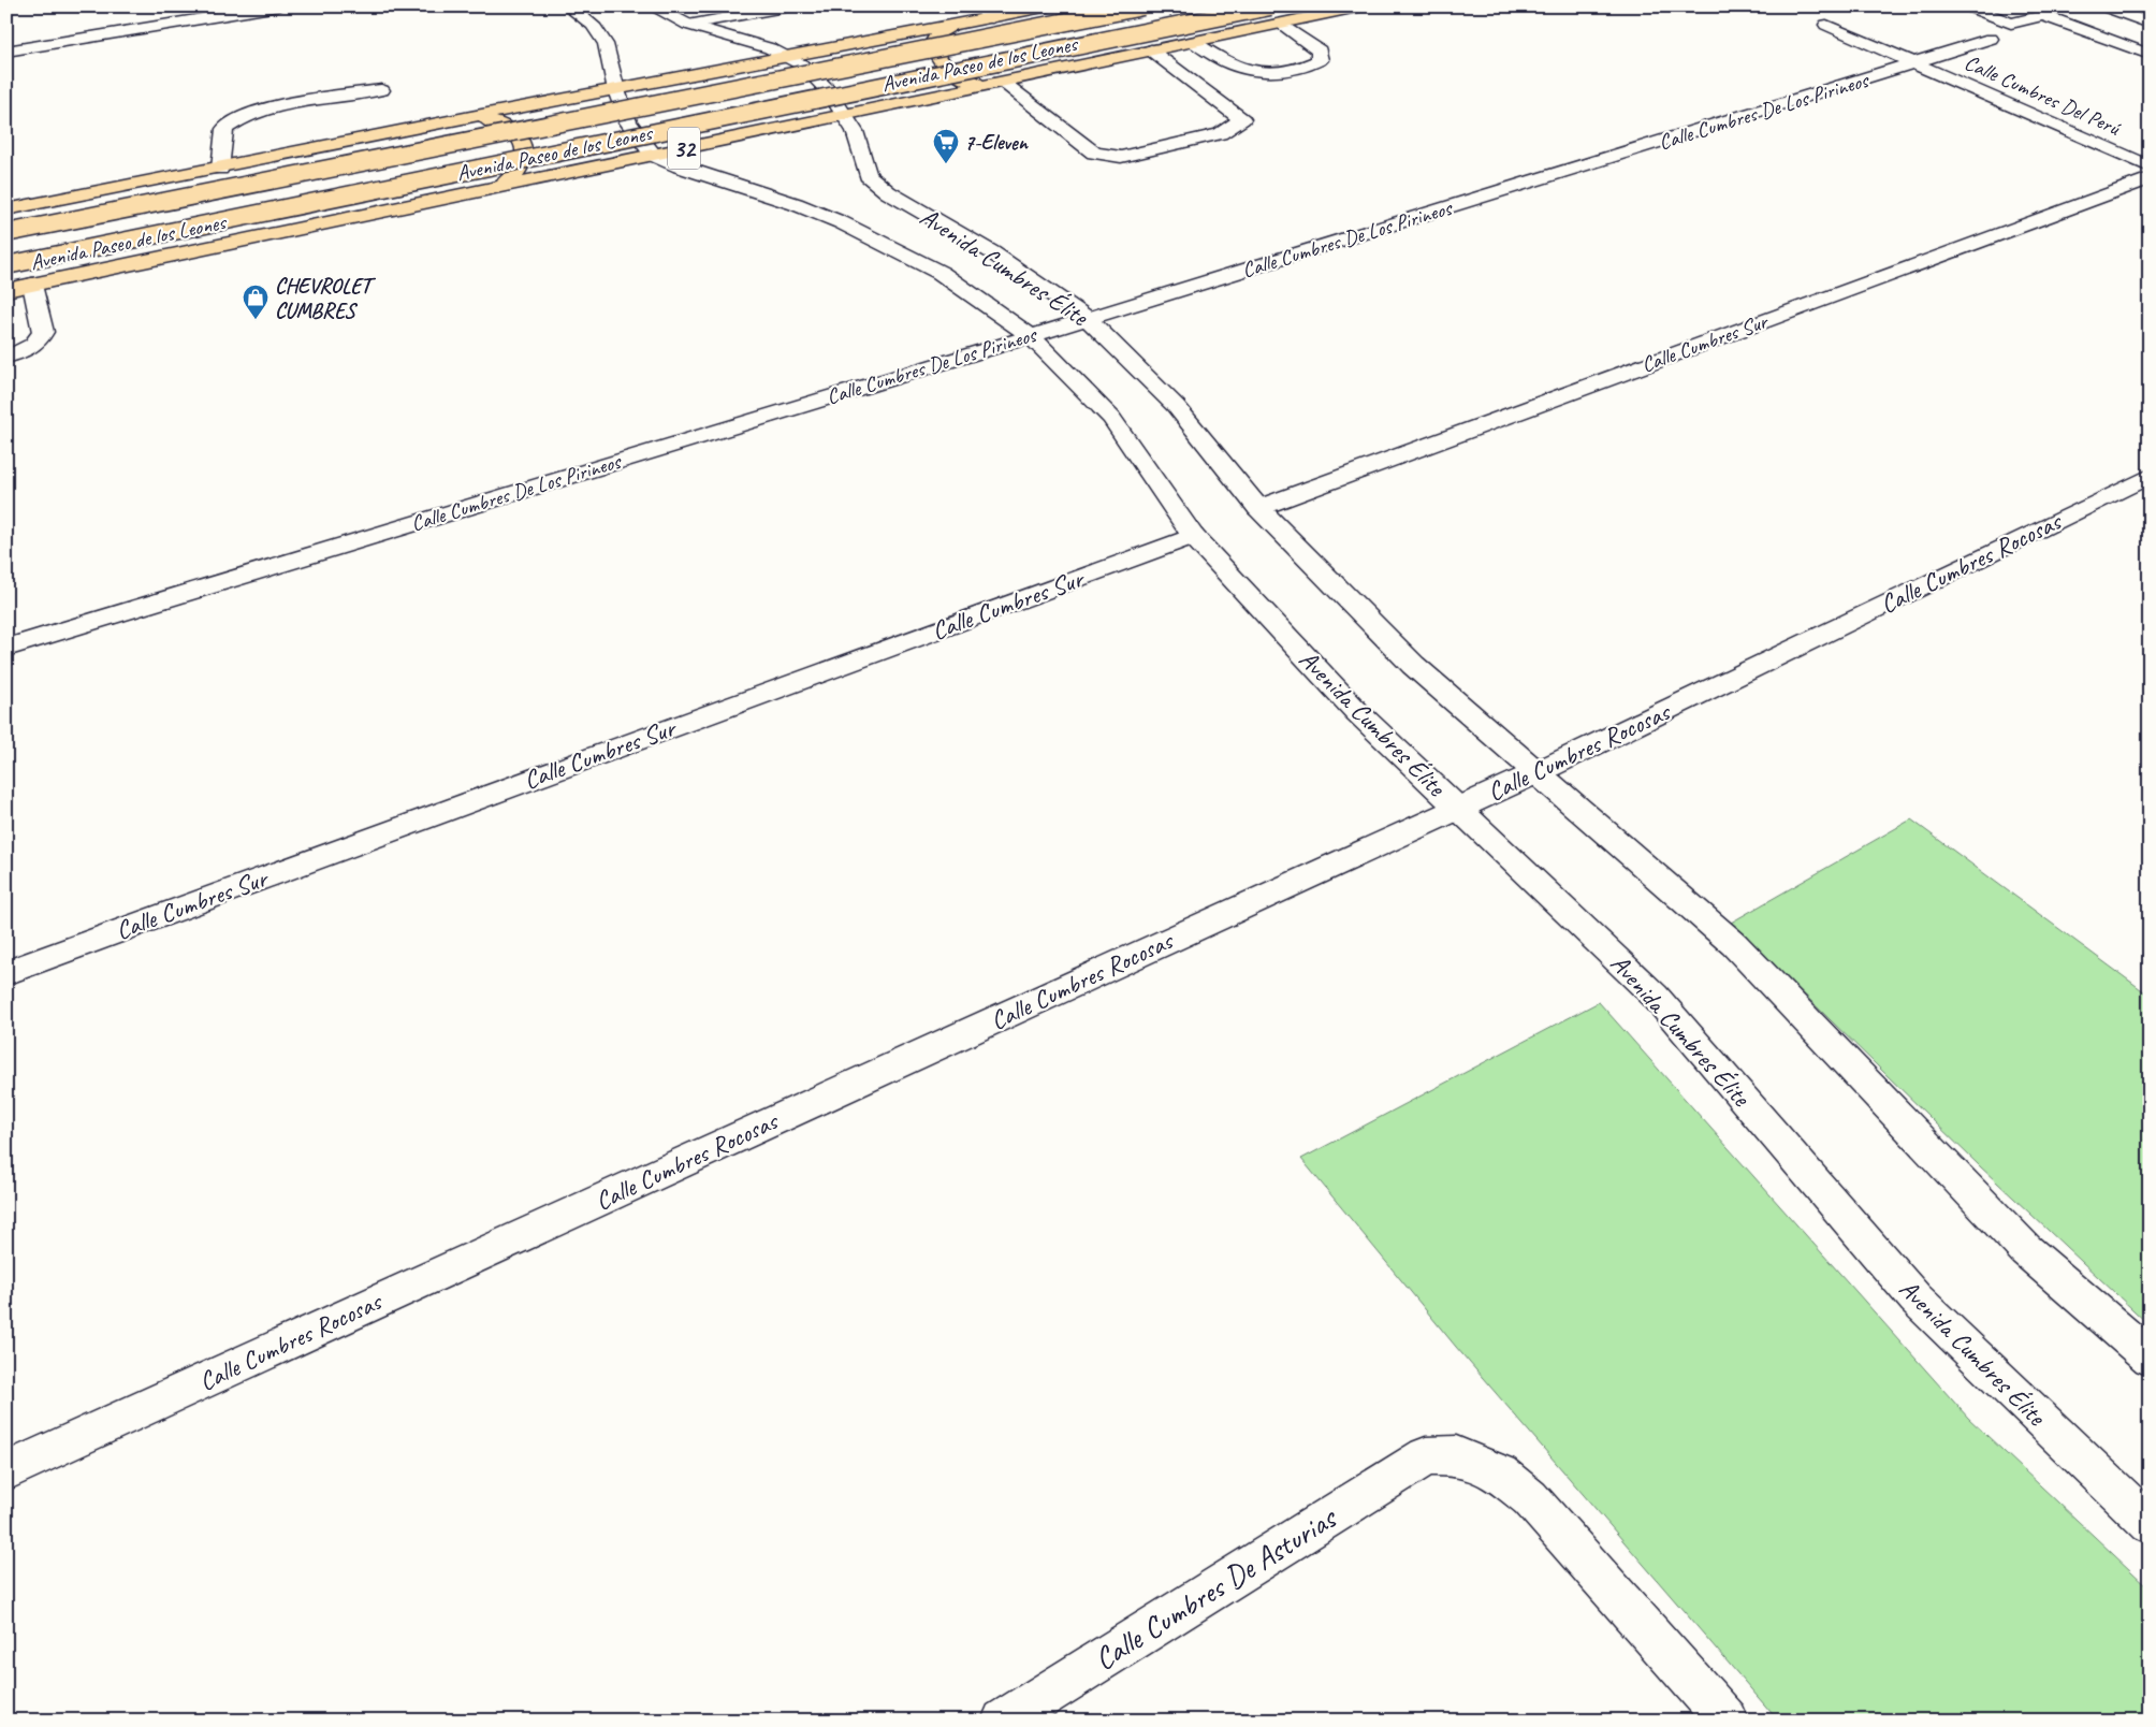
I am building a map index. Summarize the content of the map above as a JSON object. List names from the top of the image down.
{
  "streets": {
    "main road": ["Avenida Paseo de los Leones", "32"],
    "street": [
      "Calle Cumbres Del Perú",
      "Calle Cumbres De Los Pirineos",
      "Avenida Cumbres Élite",
      "Calle Cumbres Sur",
      "Calle Cumbres Rocosas",
      "Calle Cumbres De Asturias"
    ]
  },
  "crossings": [
    ["Avenida Paseo de los Leones", "Avenida Cumbres Élite"],
    ["Calle Cumbres Del Perú", "Calle Cumbres De Los Pirineos"],
    ["Calle Cumbres De Los Pirineos", "Avenida Cumbres Élite"],
    ["Avenida Cumbres Élite", "Calle Cumbres Sur"],
    ["Avenida Cumbres Élite", "Calle Cumbres Rocosas"]
  ],
  "places": {
    "supermarket": ["7-Eleven"],
    "shop": ["CHEVROLET CUMBRES"]
  }
}
